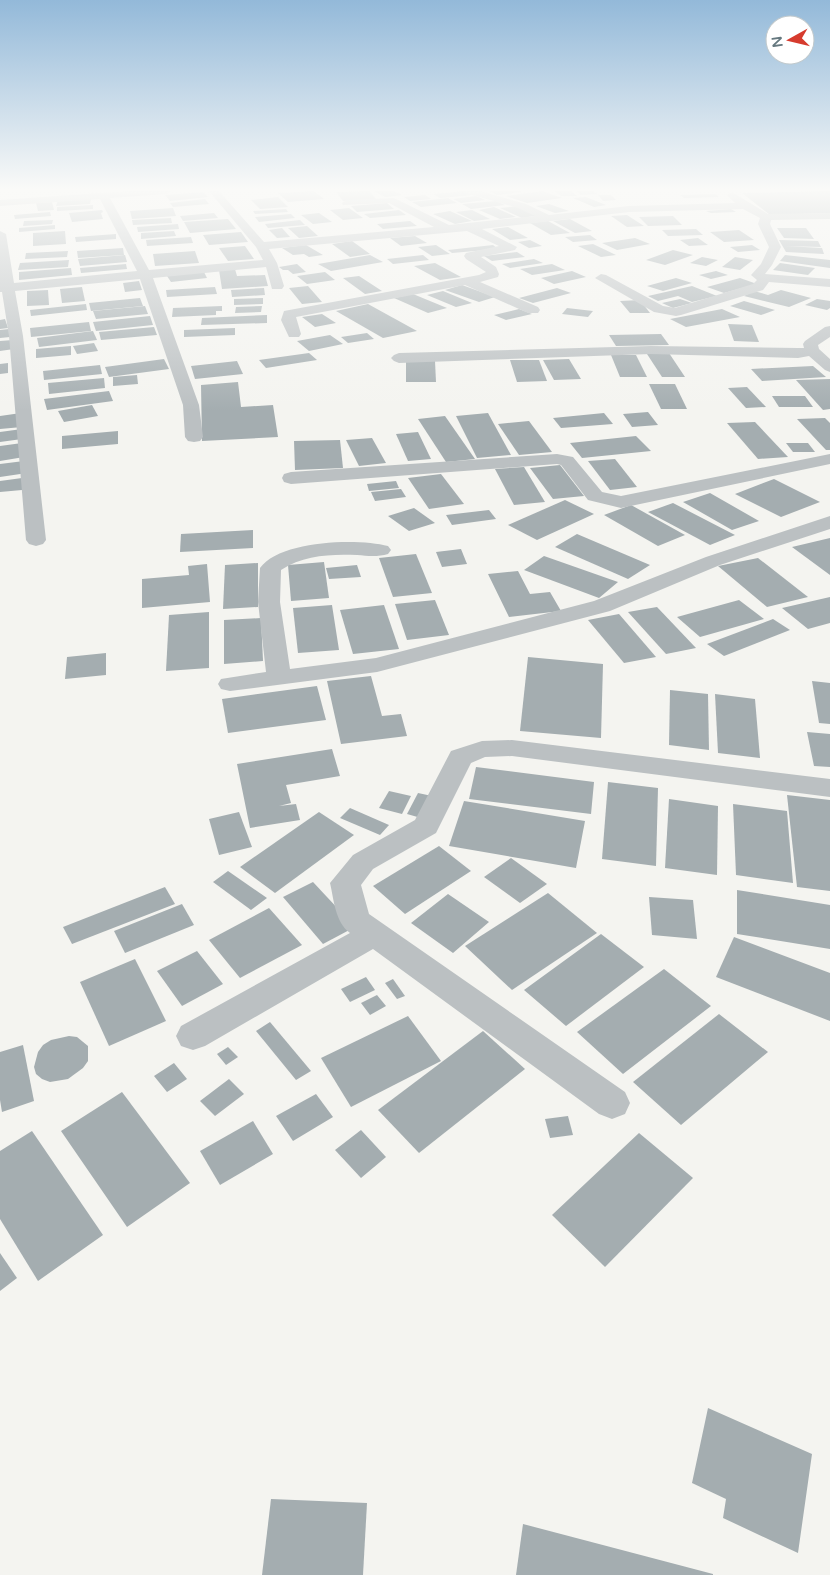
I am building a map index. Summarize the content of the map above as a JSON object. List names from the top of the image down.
{
  "north": "left"
}
